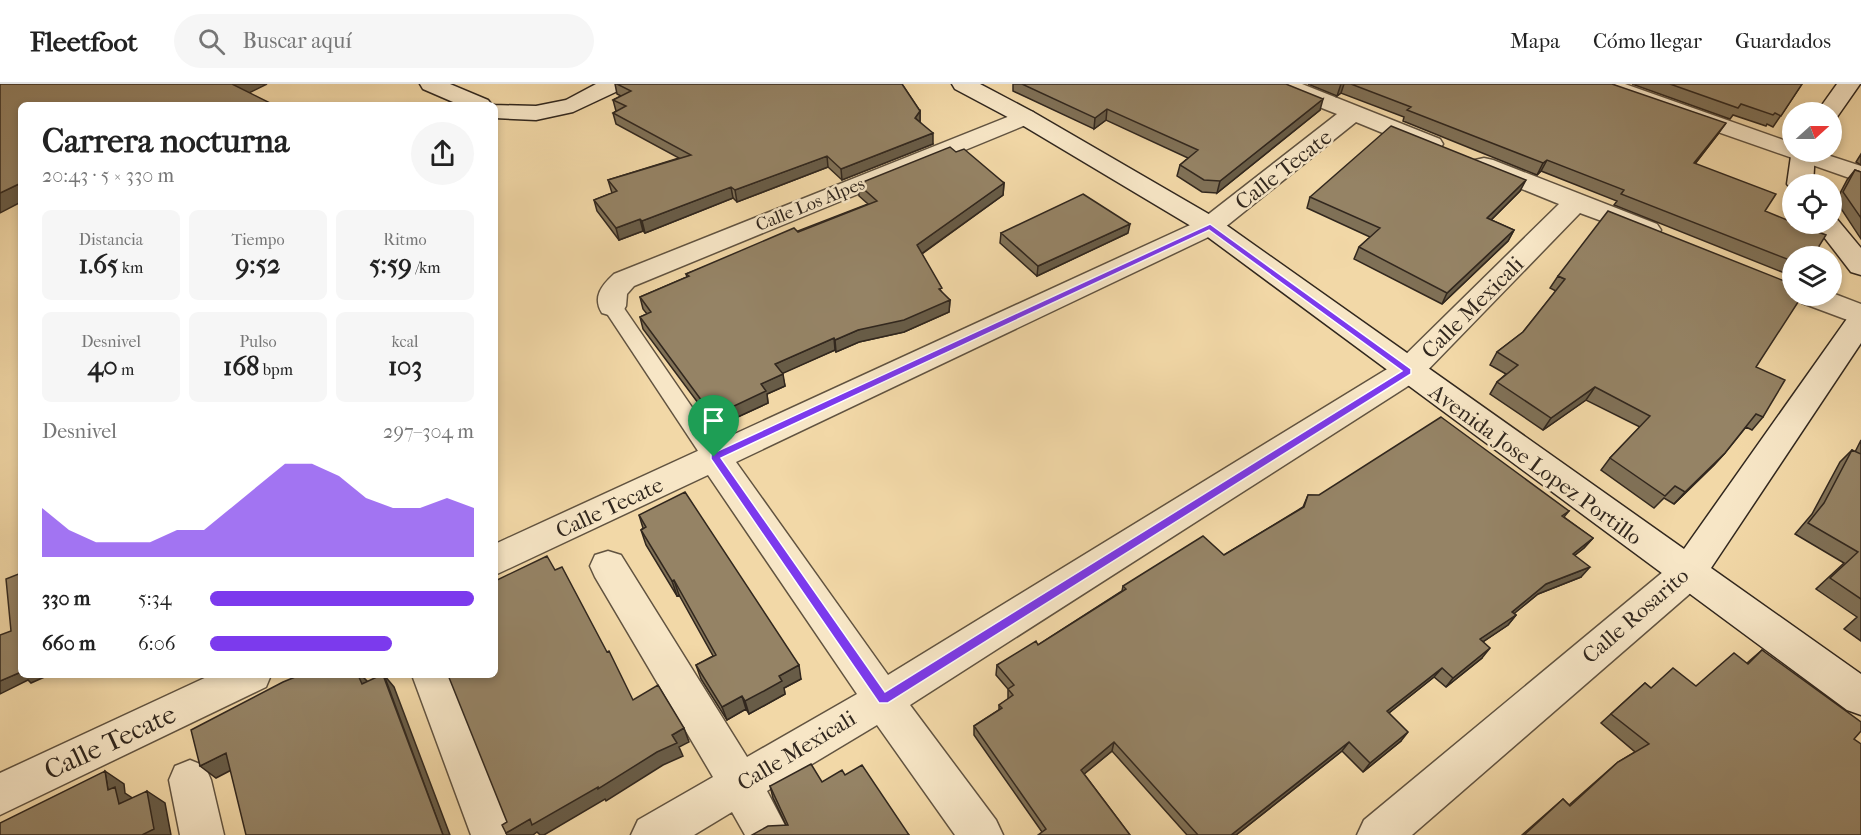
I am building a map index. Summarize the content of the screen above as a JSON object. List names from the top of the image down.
{
  "streets": {
    "street": [
      "Calle Tecate",
      "Calle Los Alpes",
      "Calle Mexicali",
      "Avenida Jose Lopez Portillo",
      "Calle Rosarito"
    ]
  },
  "crossings": [
    ["Calle Tecate", "Avenida Jose Lopez Portillo"],
    ["Calle Los Alpes", "Avenida Jose Lopez Portillo"],
    ["Calle Mexicali", "Avenida Jose Lopez Portillo"],
    ["Avenida Jose Lopez Portillo", "Calle Rosarito"]
  ],
  "north": "right",
  "page": {
    "header": "Fleetfoot",
    "search": "Buscar aquí",
    "nav": ["Mapa", "Cómo llegar", "Guardados"],
    "heading": ["Carrera nocturna", "20:43 · 5 × 330 m"],
    "stats": [
      ["Distancia", "1.65 km"],
      ["Tiempo", "9:52"],
      ["Ritmo", "5:59 /km"],
      ["Desnivel", "40 m"],
      ["Pulso", "168 bpm"],
      ["kcal", "103"]
    ],
    "chart": ["Desnivel", "297–304 m"],
    "list": [
      {
        "name": "330 m",
        "note": "5:34"
      },
      {
        "name": "660 m",
        "note": "6:06"
      }
    ]
  }
}
